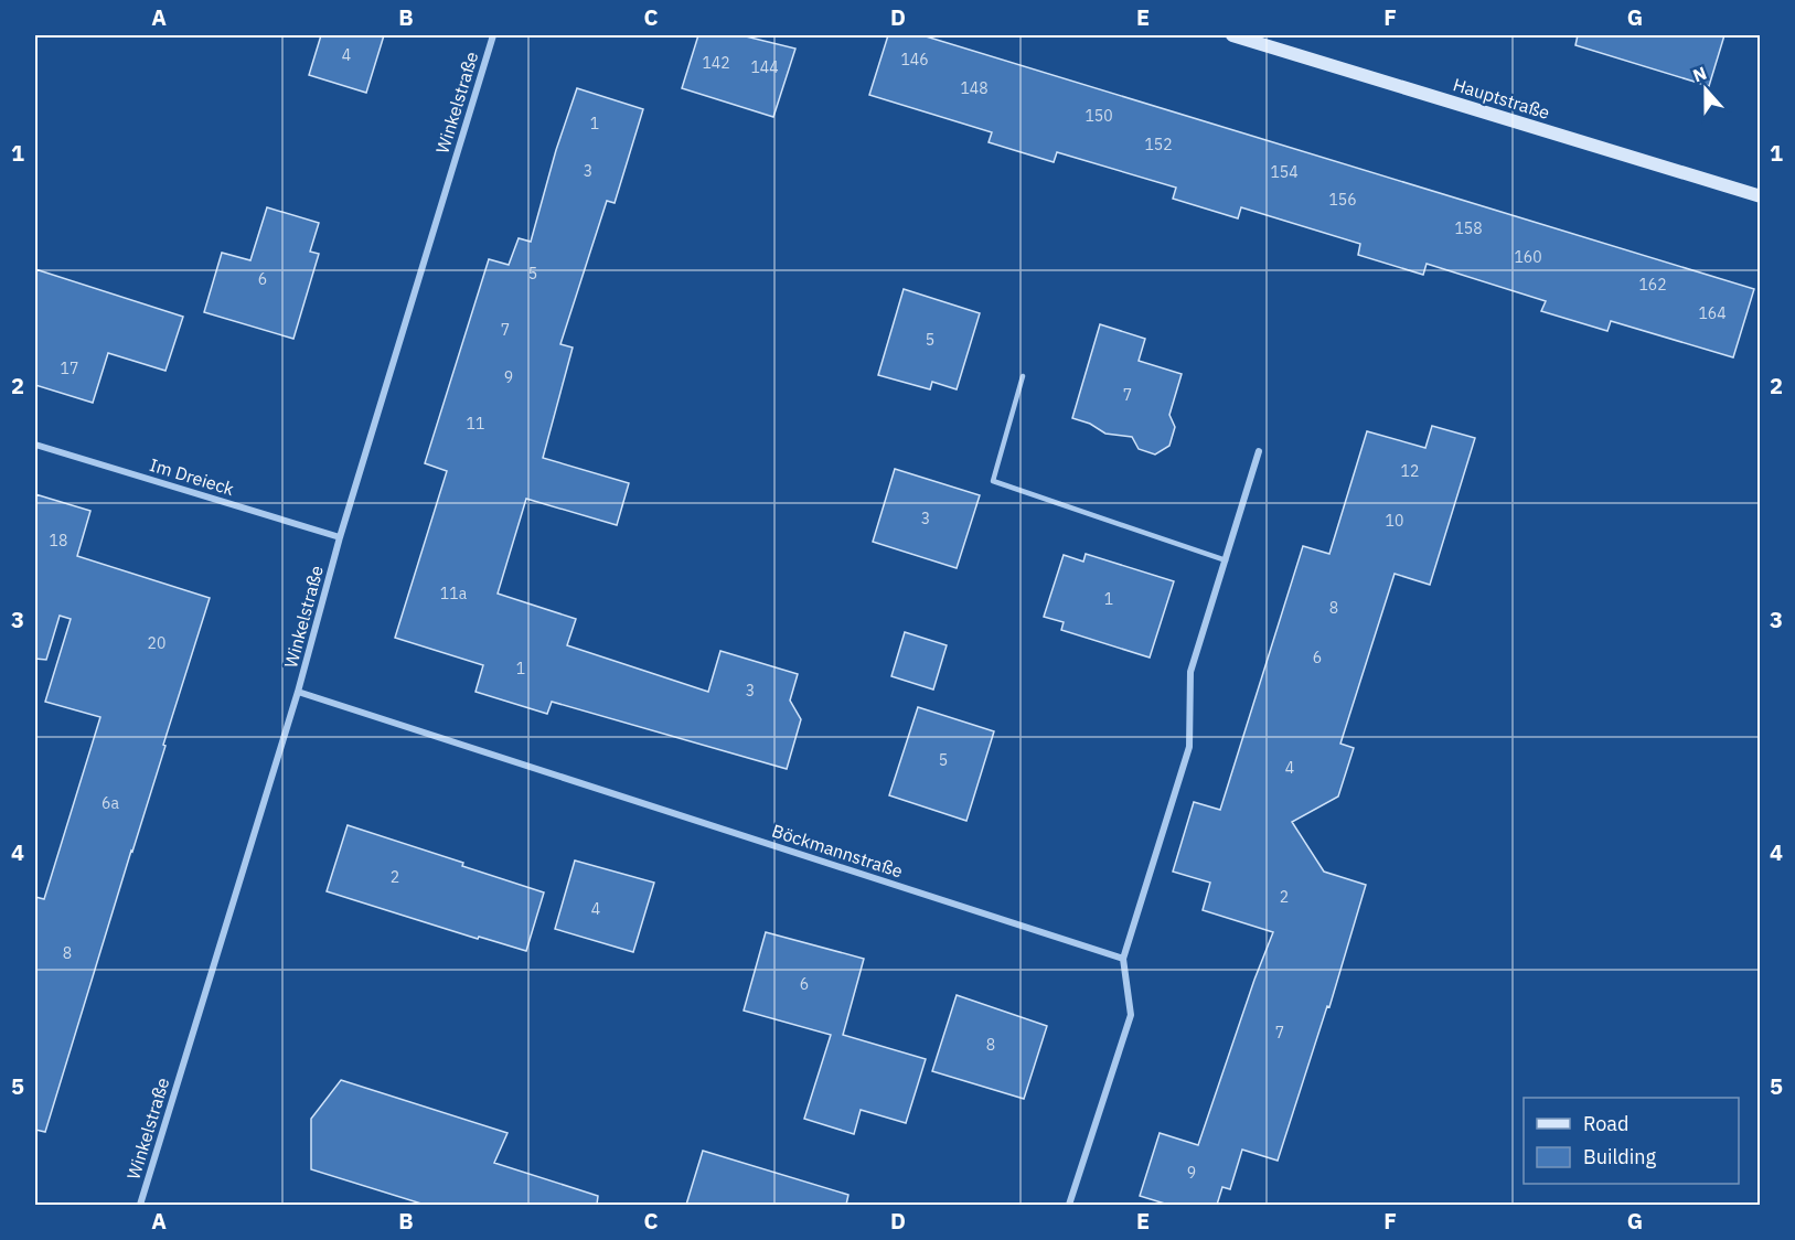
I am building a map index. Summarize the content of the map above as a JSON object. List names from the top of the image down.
{
  "streets": {
    "main road": ["Hauptstraße"],
    "street": ["Winkelstraße", "Im Dreieck", "Böckmannstraße"]
  },
  "crossings": [
    ["Winkelstraße", "Im Dreieck"],
    ["Winkelstraße", "Böckmannstraße"]
  ],
  "house_numbers": [
    "4",
    "146",
    "142",
    "144",
    "148",
    "150",
    "1",
    "152",
    "3",
    "154",
    "156",
    "158",
    "160",
    "5",
    "6",
    "162",
    "164",
    "7",
    "5",
    "17",
    "9",
    "7",
    "11",
    "12",
    "3",
    "10",
    "18",
    "11a",
    "1",
    "8",
    "20",
    "6",
    "1",
    "3",
    "5",
    "4",
    "6a",
    "2",
    "2",
    "4",
    "8",
    "6",
    "7",
    "8",
    "9"
  ],
  "legend": ["Road", "Building"],
  "north": "top",
  "grid": {
    "columns": [
      "A",
      "B",
      "C",
      "D",
      "E",
      "F",
      "G"
    ],
    "rows": [
      "1",
      "2",
      "3",
      "4",
      "5"
    ]
  }
}
